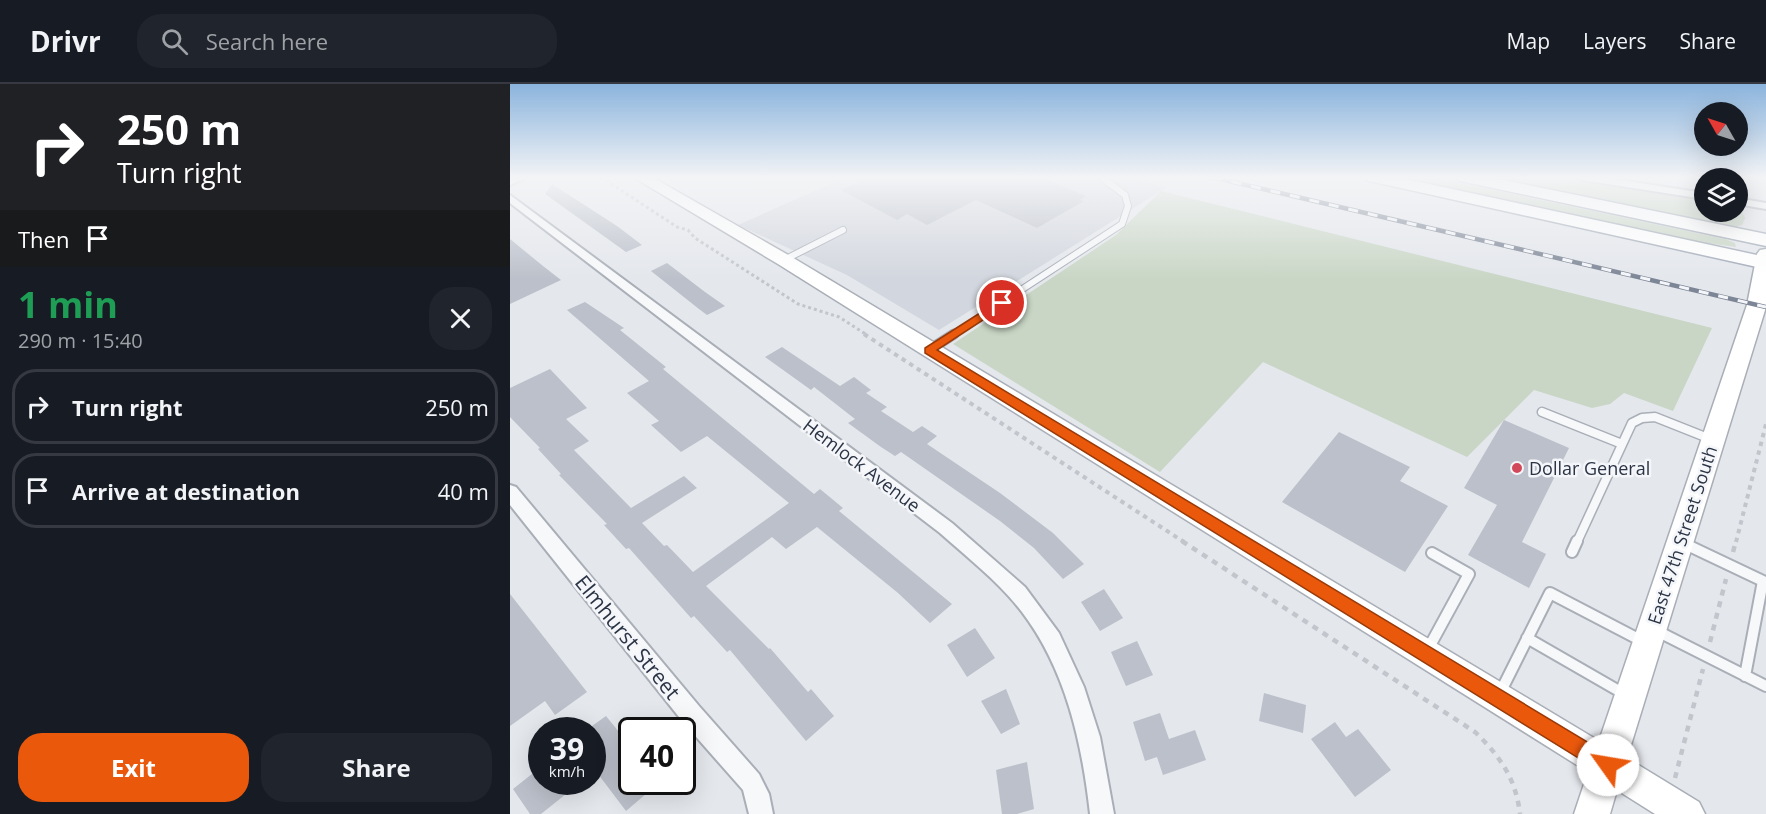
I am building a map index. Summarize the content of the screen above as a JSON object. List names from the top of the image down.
{
  "streets": {
    "street": ["Hemlock Avenue", "East 47th Street South", "Elmhurst Street"]
  },
  "places": ["Dollar General"],
  "north": "top left",
  "page": {
    "header": "Drivr",
    "search": "Search here",
    "nav": ["Map", "Layers", "Share"],
    "turn": ["250 m", "Turn right"],
    "then": "Then",
    "heading": ["1 min", "290 m · 15:40"],
    "list": [
      {
        "name": "Turn right",
        "value": "250 m"
      },
      {
        "name": "Arrive at destination",
        "value": "40 m"
      }
    ],
    "speed": "39 km/h",
    "limit": "40",
    "buttons": ["Exit", "Share"]
  }
}
